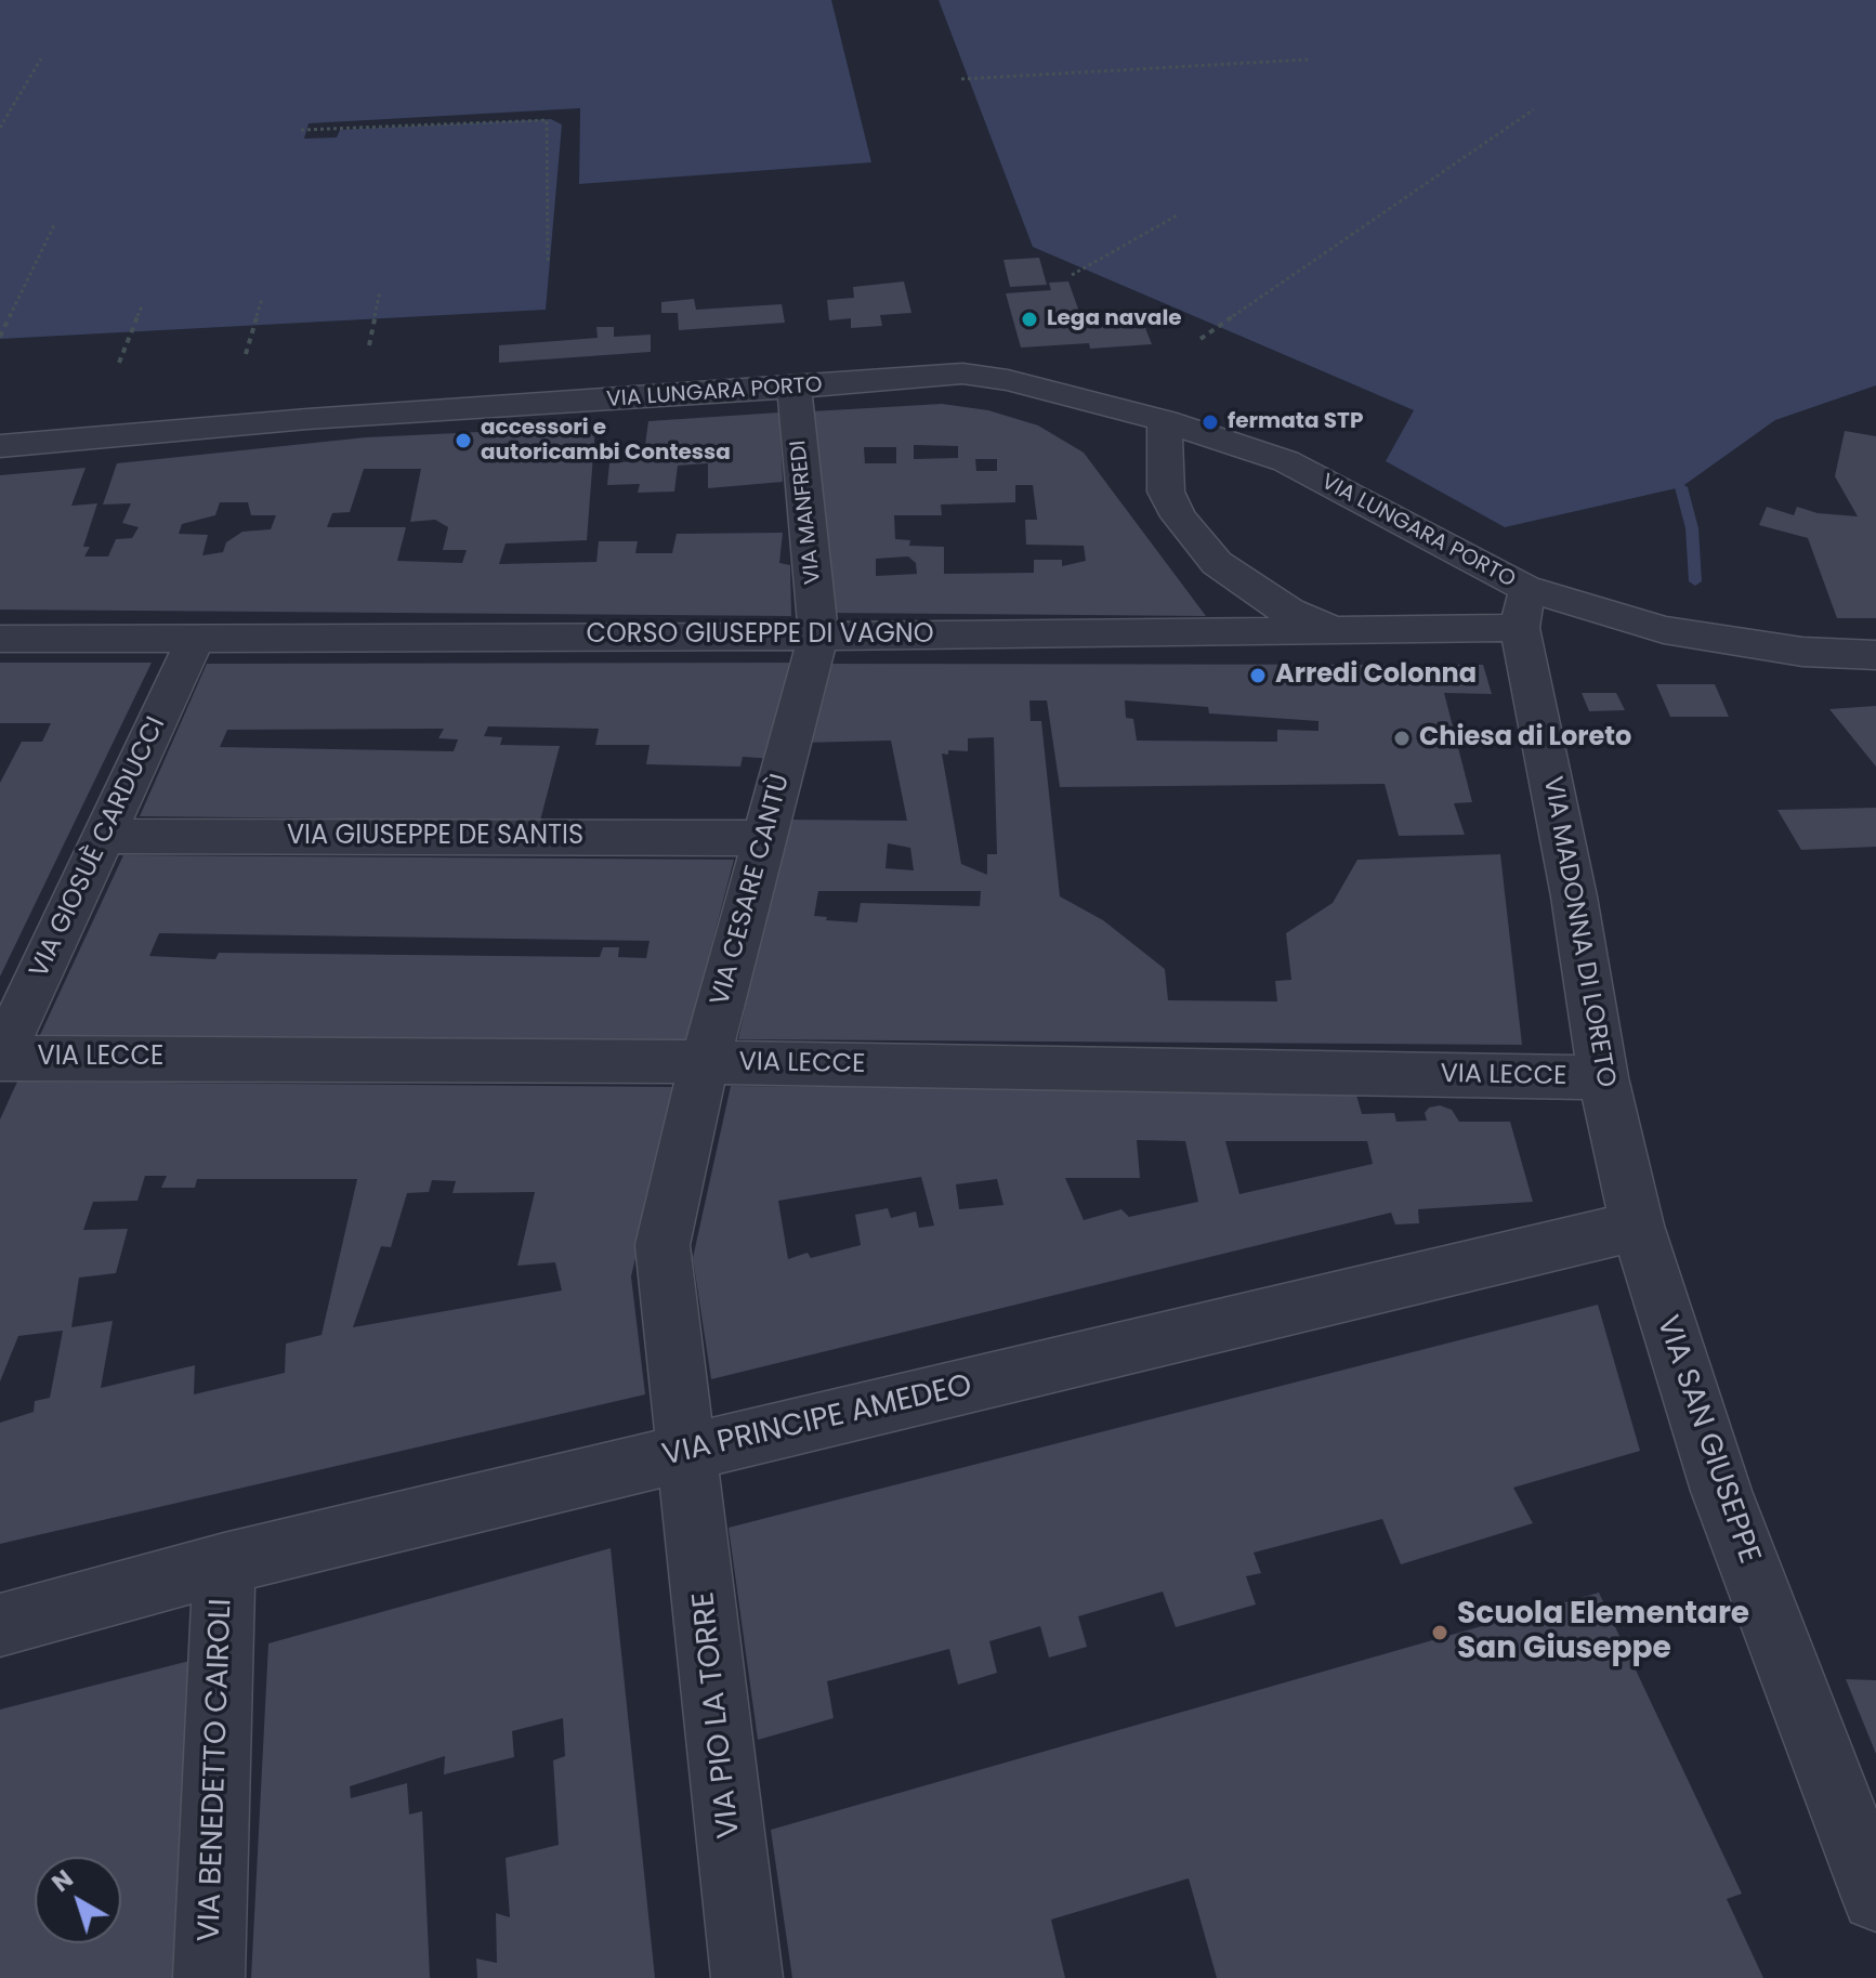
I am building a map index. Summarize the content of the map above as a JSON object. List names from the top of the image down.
{
  "streets": {
    "street": [
      "VIA LUNGARA PORTO",
      "VIA MANFREDI",
      "CORSO GIUSEPPE DI VAGNO",
      "VIA GIUSEPPE DE SANTIS",
      "VIA GIOSUÈ CARDUCCI",
      "VIA CESARE CANTÙ",
      "VIA MADONNA DI LORETO",
      "VIA LECCE",
      "VIA PRINCIPE AMEDEO",
      "VIA SAN GIUSEPPE",
      "VIA PIO LA TORRE",
      "VIA BENEDETTO CAIROLI"
    ]
  },
  "crossings": [
    ["VIA LUNGARA PORTO", "VIA MANFREDI"],
    ["VIA LUNGARA PORTO", "CORSO GIUSEPPE DI VAGNO"],
    ["VIA LUNGARA PORTO", "VIA MADONNA DI LORETO"],
    ["VIA MANFREDI", "CORSO GIUSEPPE DI VAGNO"],
    ["VIA MANFREDI", "VIA CESARE CANTÙ"],
    ["CORSO GIUSEPPE DI VAGNO", "VIA GIOSUÈ CARDUCCI"],
    ["CORSO GIUSEPPE DI VAGNO", "VIA CESARE CANTÙ"],
    ["CORSO GIUSEPPE DI VAGNO", "VIA MADONNA DI LORETO"],
    ["VIA GIUSEPPE DE SANTIS", "VIA GIOSUÈ CARDUCCI"],
    ["VIA GIUSEPPE DE SANTIS", "VIA CESARE CANTÙ"],
    ["VIA GIOSUÈ CARDUCCI", "VIA LECCE"],
    ["VIA CESARE CANTÙ", "VIA LECCE"],
    ["VIA CESARE CANTÙ", "VIA PRINCIPE AMEDEO"],
    ["VIA CESARE CANTÙ", "VIA PIO LA TORRE"],
    ["VIA MADONNA DI LORETO", "VIA LECCE"],
    ["VIA MADONNA DI LORETO", "VIA PRINCIPE AMEDEO"],
    ["VIA MADONNA DI LORETO", "VIA SAN GIUSEPPE"],
    ["VIA PRINCIPE AMEDEO", "VIA SAN GIUSEPPE"],
    ["VIA PRINCIPE AMEDEO", "VIA PIO LA TORRE"],
    ["VIA PRINCIPE AMEDEO", "VIA BENEDETTO CAIROLI"]
  ],
  "places": [
    "Lega navale",
    "fermata STP",
    "accessori e autoricambi Contessa",
    "Arredi Colonna",
    "Chiesa di Loreto",
    "Scuola Elementare San Giuseppe"
  ],
  "north": "top left"
}
